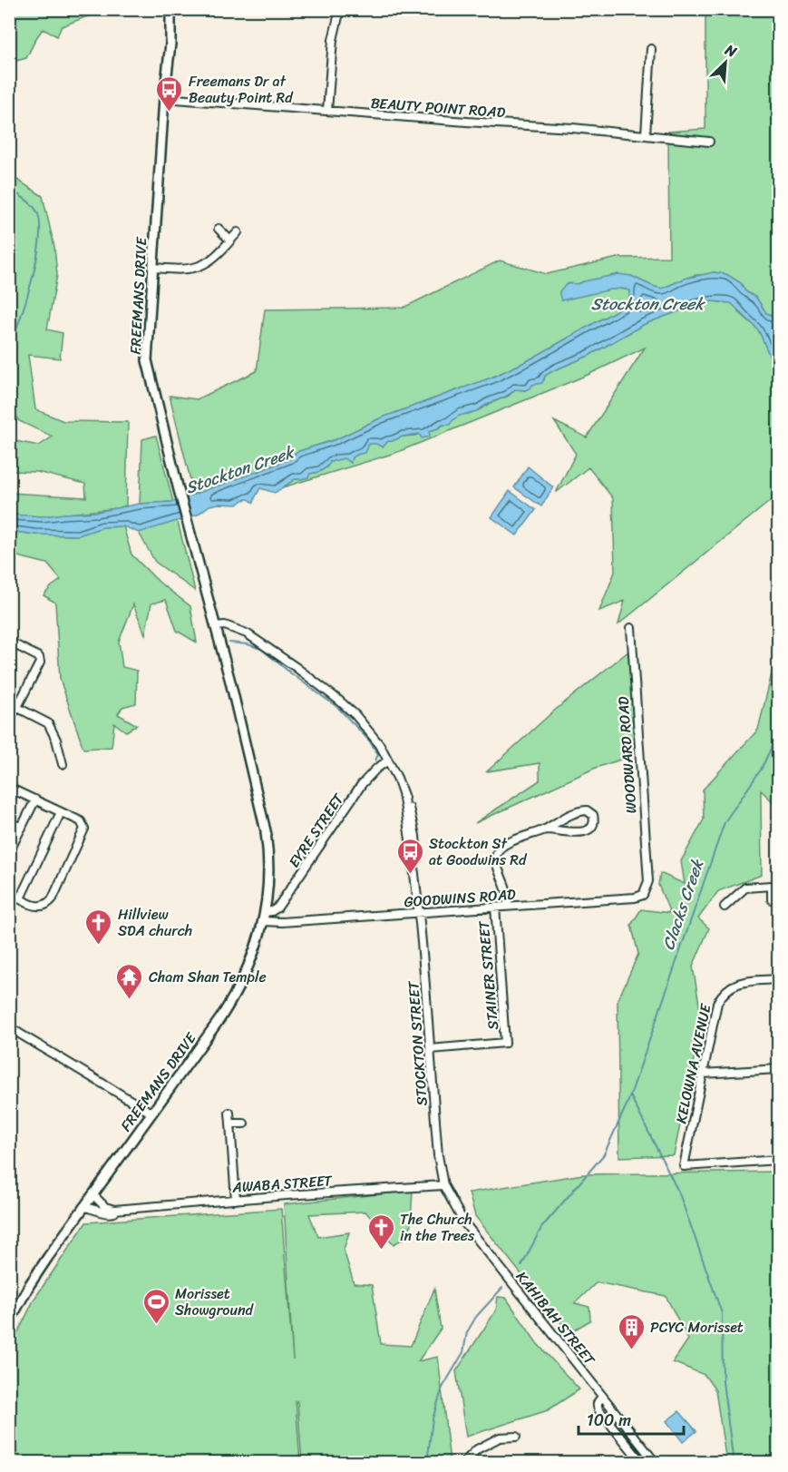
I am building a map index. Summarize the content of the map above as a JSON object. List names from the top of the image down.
{
  "streets": {
    "main road": ["FREEMANS DRIVE"],
    "street": [
      "BEAUTY POINT ROAD",
      "WOODWARD ROAD",
      "EYRE STREET",
      "GOODWINS ROAD",
      "STAINER STREET",
      "STOCKTON STREET",
      "KELOWNA AVENUE",
      "AWABA STREET",
      "KAHIBAH STREET"
    ]
  },
  "crossings": [
    ["BEAUTY POINT ROAD", "FREEMANS DRIVE"],
    ["FREEMANS DRIVE", "EYRE STREET"],
    ["FREEMANS DRIVE", "GOODWINS ROAD"],
    ["FREEMANS DRIVE", "STOCKTON STREET"],
    ["FREEMANS DRIVE", "AWABA STREET"],
    ["WOODWARD ROAD", "GOODWINS ROAD"],
    ["EYRE STREET", "STOCKTON STREET"],
    ["GOODWINS ROAD", "STAINER STREET"],
    ["GOODWINS ROAD", "STOCKTON STREET"],
    ["STAINER STREET", "STOCKTON STREET"],
    ["STOCKTON STREET", "AWABA STREET"],
    ["STOCKTON STREET", "KAHIBAH STREET"],
    ["AWABA STREET", "KAHIBAH STREET"]
  ],
  "water": ["Stockton Creek", "Clacks Creek"],
  "places": {
    "bus stop": ["Freemans Dr at Beauty Point Rd", "Stockton St at Goodwins Rd"],
    "church": ["Hillview SDA church", "The Church in the Trees"],
    "temple": ["Cham Shan Temple"],
    "sports": ["Morisset Showground"],
    "building": ["PCYC Morisset"]
  },
  "scale_bar": "100 m",
  "north": "top right"
}
